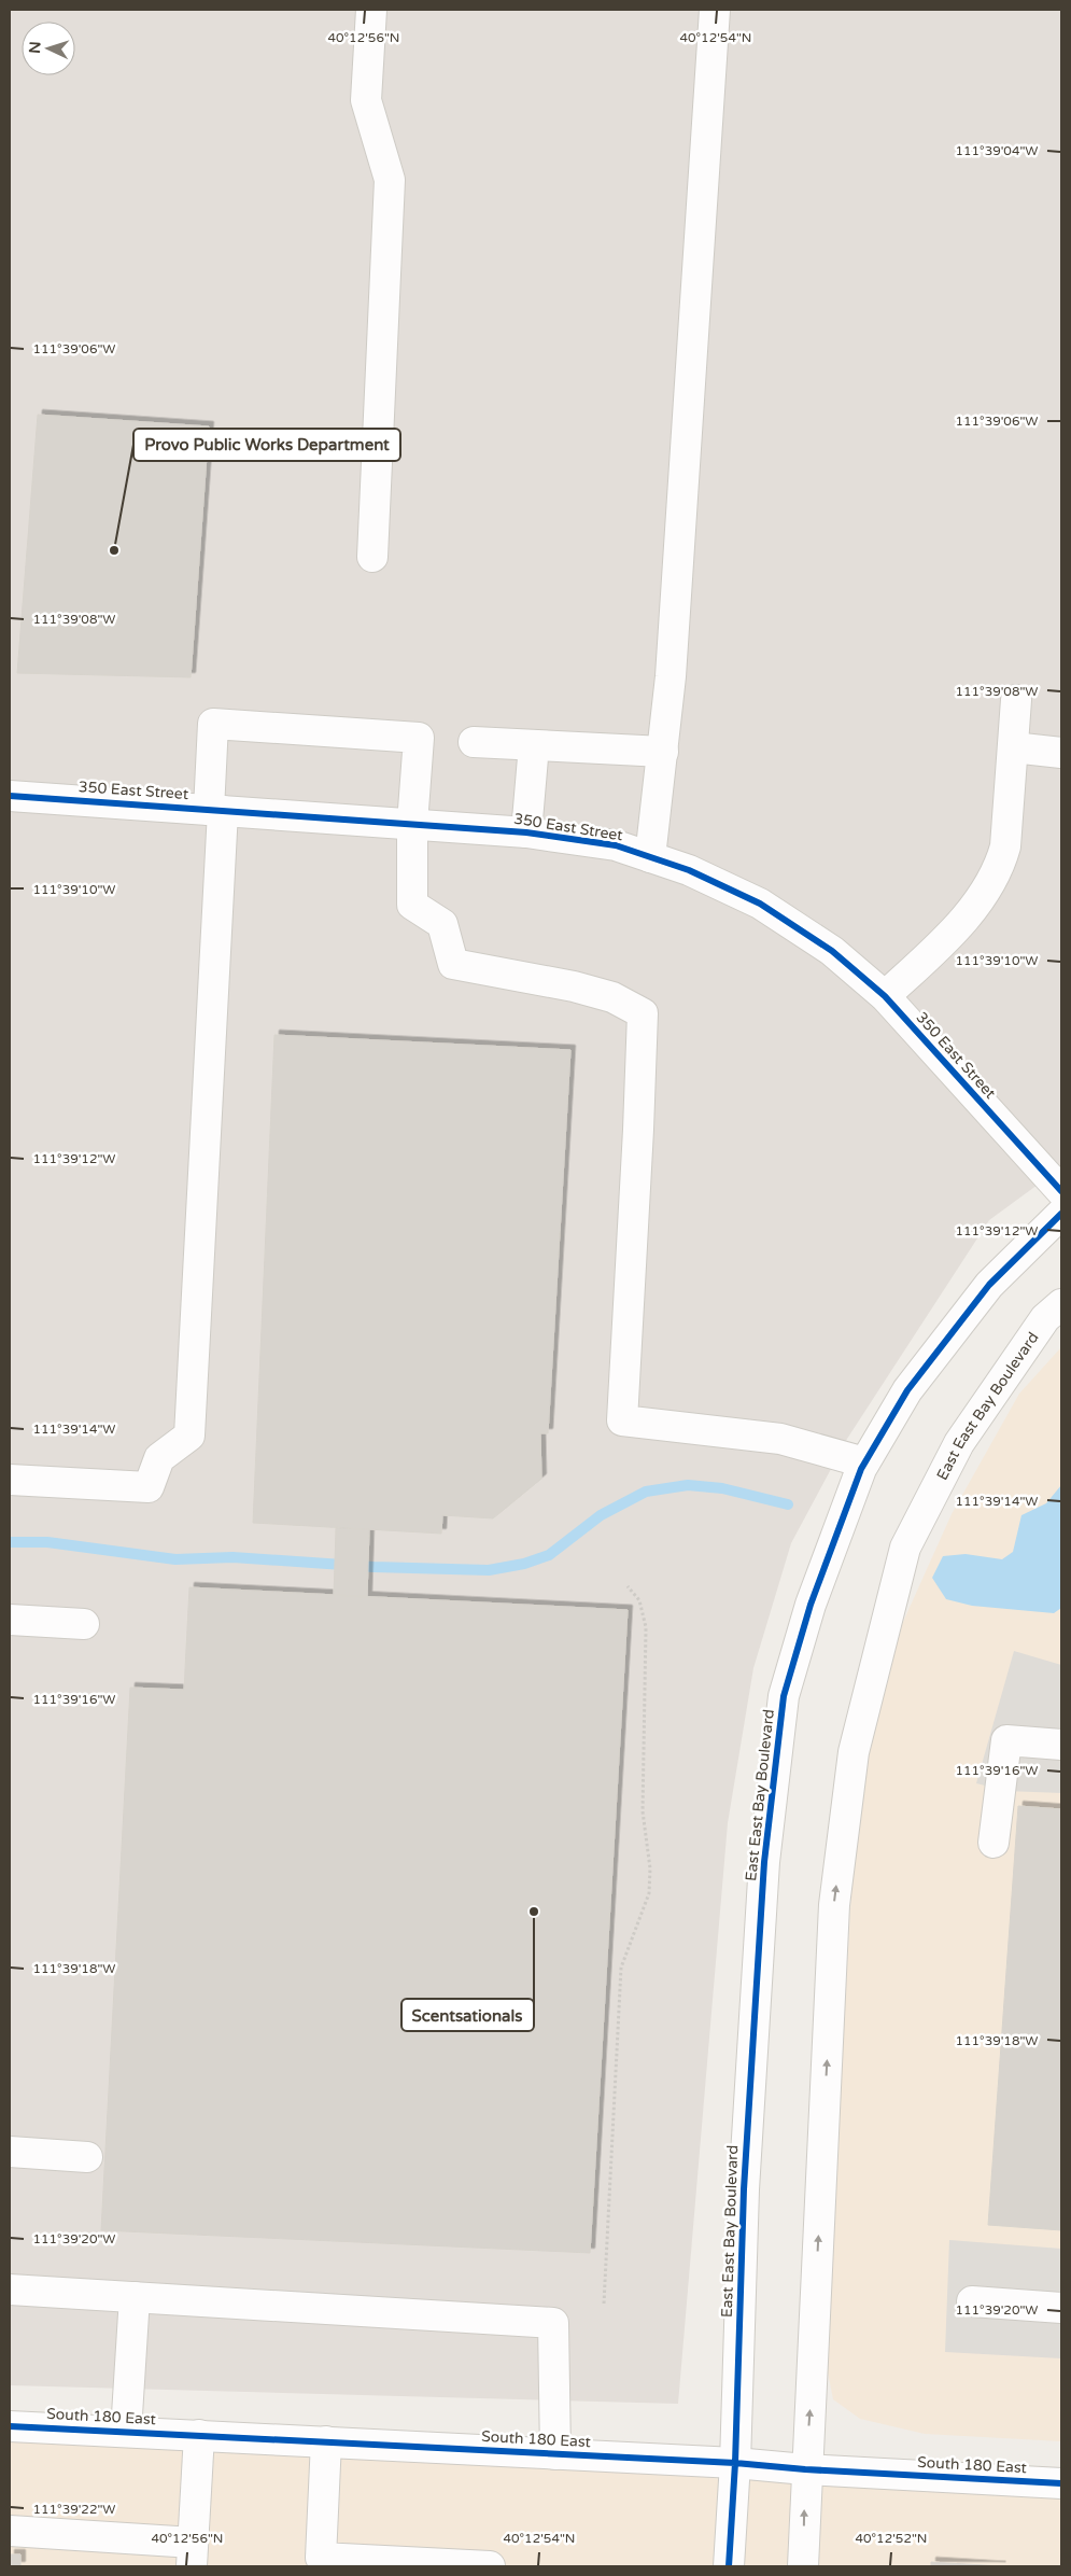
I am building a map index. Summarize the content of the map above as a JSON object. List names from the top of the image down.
{
  "streets": {
    "street": ["350 East Street", "East East Bay Boulevard", "South 180 East"]
  },
  "crossings": [
    ["East East Bay Boulevard", "South 180 East"]
  ],
  "places": ["Provo Public Works Department", "Scentsationals"],
  "north": "left",
  "coordinates": [
    "40°12'56\"N",
    "40°12'54\"N",
    "111°39'04\"W",
    "111°39'06\"W",
    "111°39'08\"W",
    "111°39'10\"W",
    "111°39'12\"W",
    "111°39'14\"W",
    "111°39'16\"W",
    "111°39'18\"W",
    "111°39'20\"W",
    "111°39'22\"W",
    "40°12'52\"N"
  ]
}
